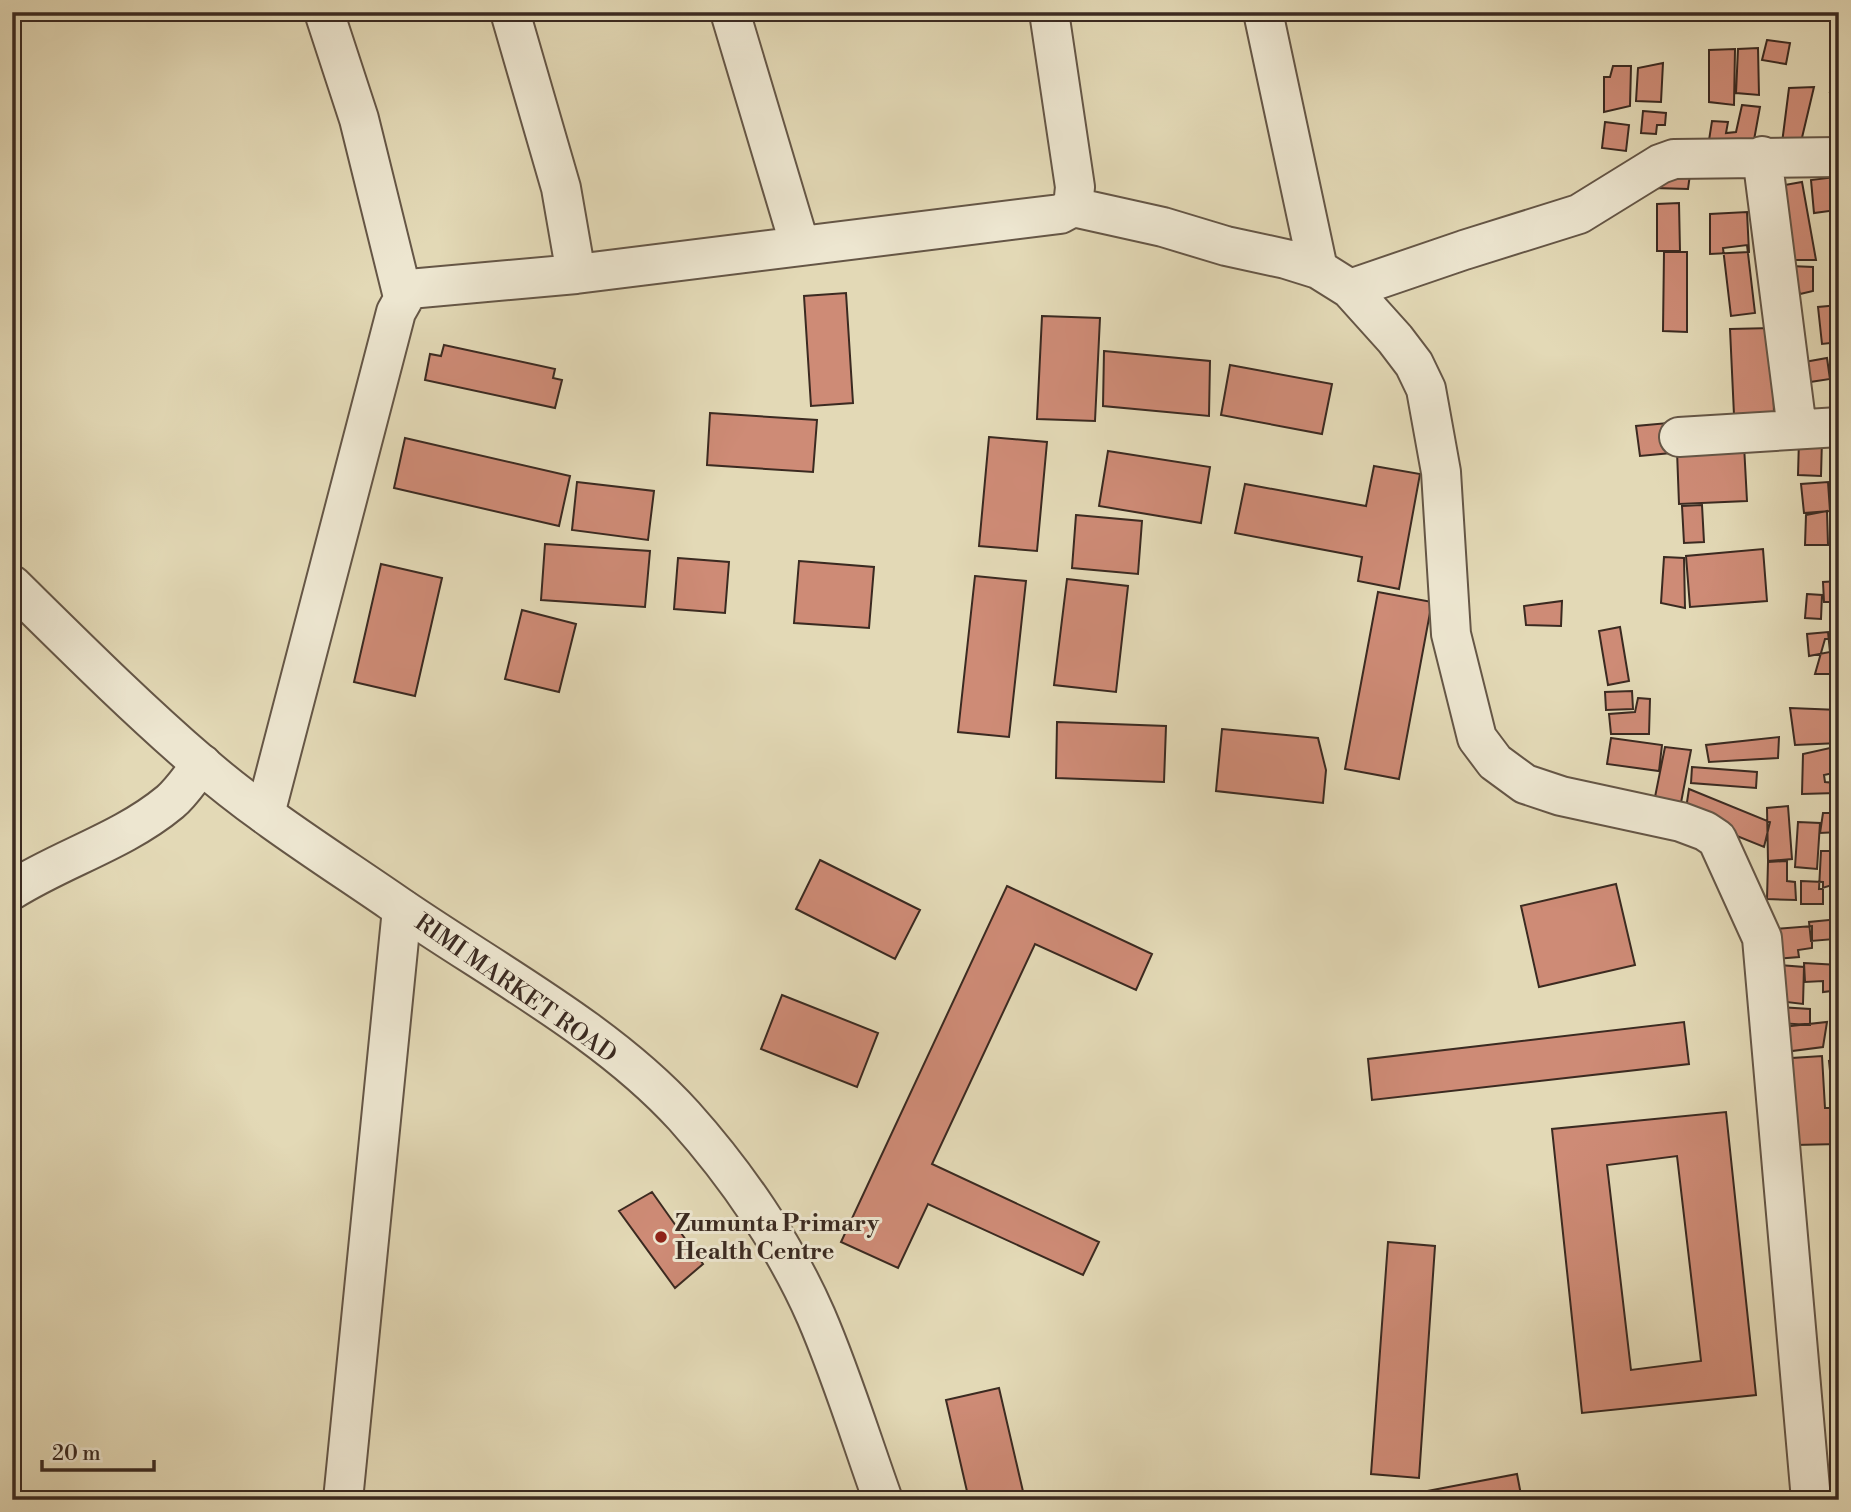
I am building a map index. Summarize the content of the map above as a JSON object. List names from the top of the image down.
{
  "streets": {
    "street": ["RIMI MARKET ROAD"]
  },
  "places": ["Zumunta Primary Health Centre"],
  "scale_bar": "20 m"
}
